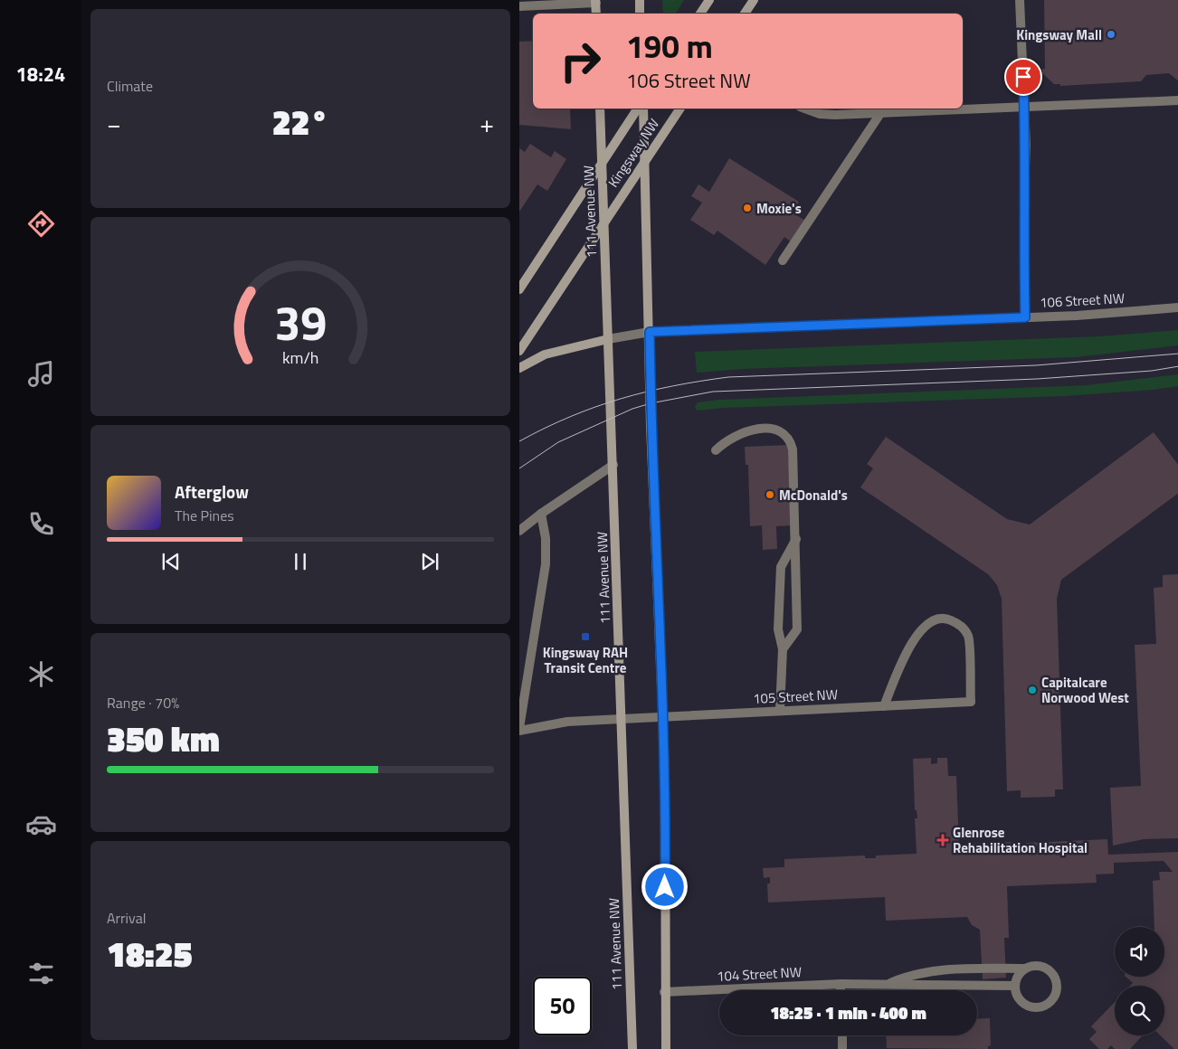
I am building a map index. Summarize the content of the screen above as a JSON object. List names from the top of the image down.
{
  "streets": {
    "main road": ["Kingsway NW", "111 Avenue NW"],
    "street": ["106 Street NW", "105 Street NW", "104 Street NW"]
  },
  "crossings": [
    ["Kingsway NW", "111 Avenue NW"],
    ["111 Avenue NW", "106 Street NW"],
    ["111 Avenue NW", "105 Street NW"]
  ],
  "places": {
    "other": [
      "Kingsway Mall",
      "Moxie's",
      "McDonald's",
      "Capitalcare Norwood West"
    ],
    "transit": ["Kingsway RAH Transit Centre"],
    "health": ["Glenrose Rehabilitation Hospital"]
  },
  "page": {
    "tabs": "18:24",
    "tile": [
      "Climate",
      ["Range · 70%", "350 km"],
      ["Arrival", "18:25"]
    ],
    "turn": ["190 m", "106 Street NW"],
    "heat": ["−", "22°", "+"],
    "song": ["Afterglow", "The Pines"],
    "limit": "50",
    "trip": "18:25 · 1 min · 400 m",
    "gauge": ["39", "km/h"]
  }
}
